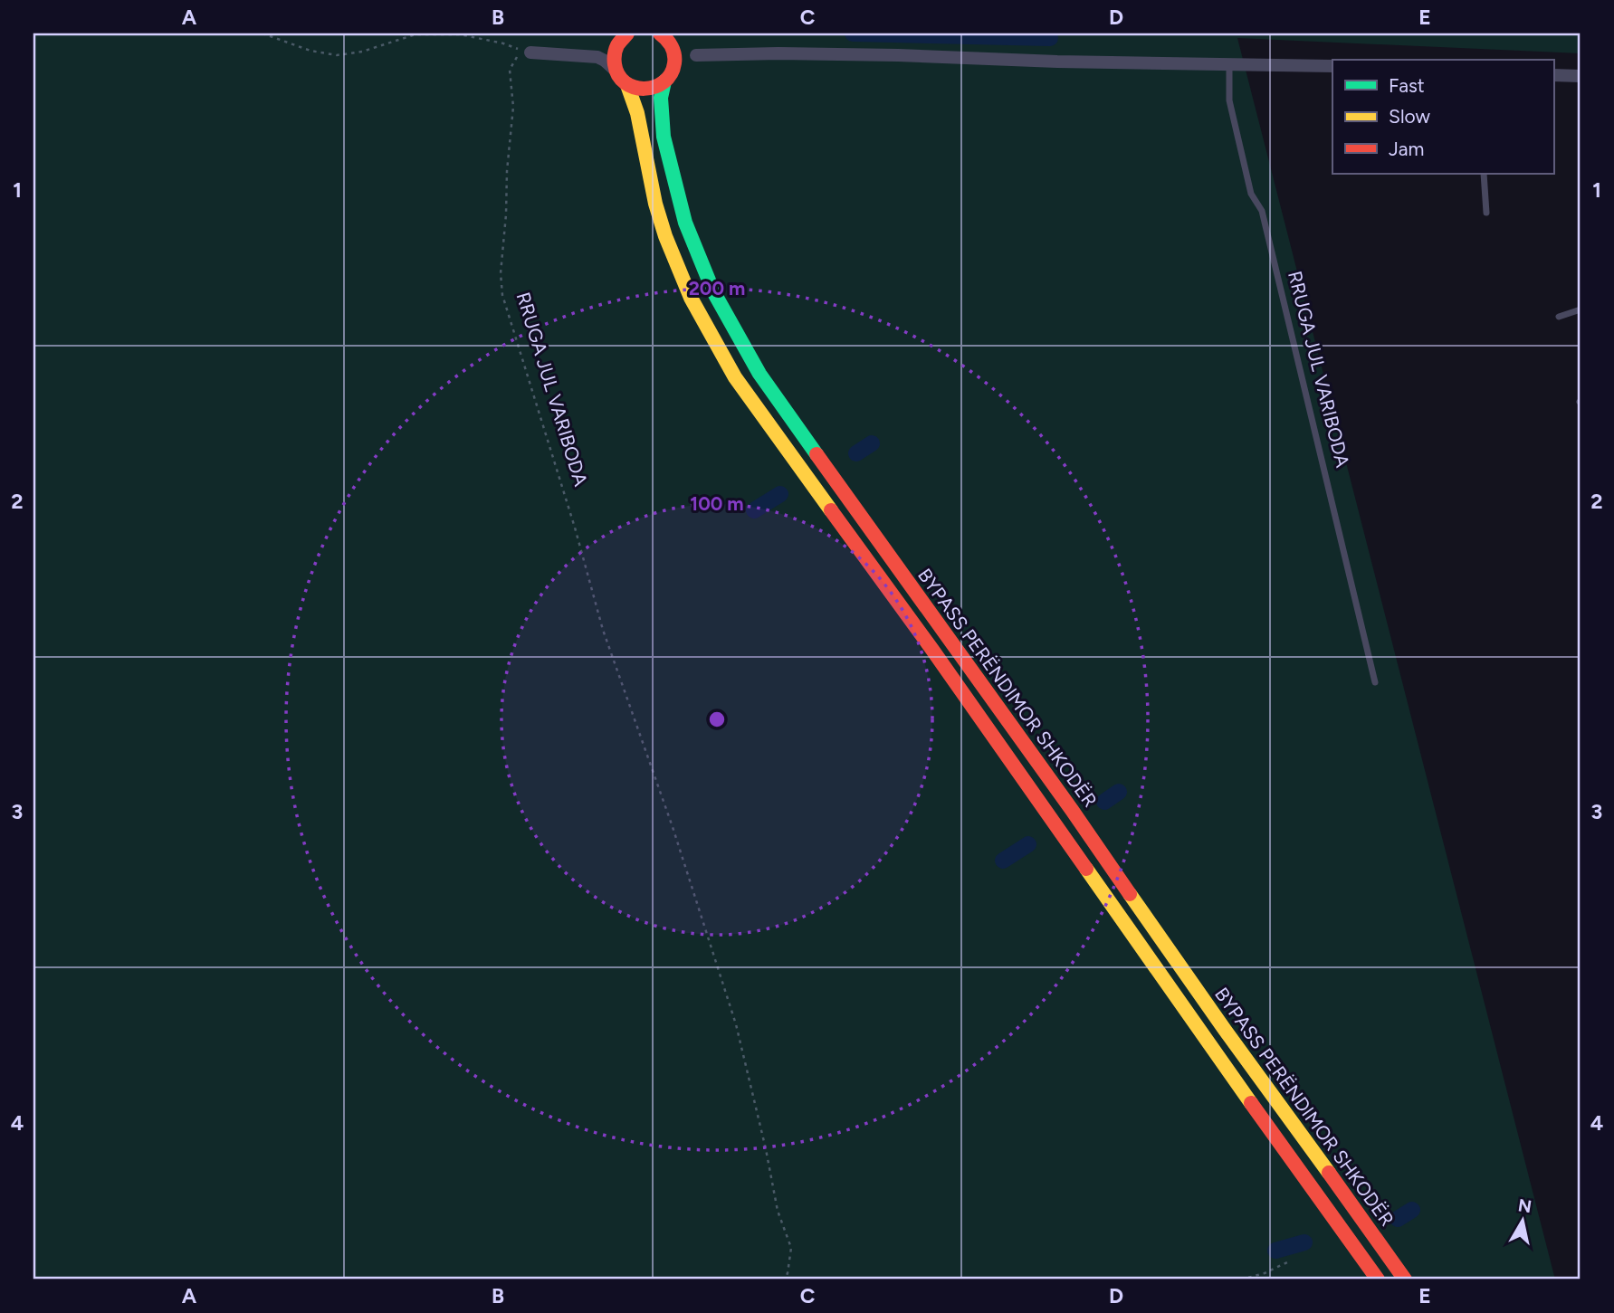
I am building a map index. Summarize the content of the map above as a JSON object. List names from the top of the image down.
{
  "streets": {
    "highway": ["BYPASS PERËNDIMOR SHKODËR"],
    "lane": ["RRUGA JUL VARIBODA"]
  },
  "legend": ["Fast", "Slow", "Jam"],
  "north": "top",
  "grid": {
    "columns": [
      "A",
      "B",
      "C",
      "D",
      "E"
    ],
    "rows": [
      "1",
      "2",
      "3",
      "4"
    ]
  },
  "rings": ["200 m", "100 m"]
}
